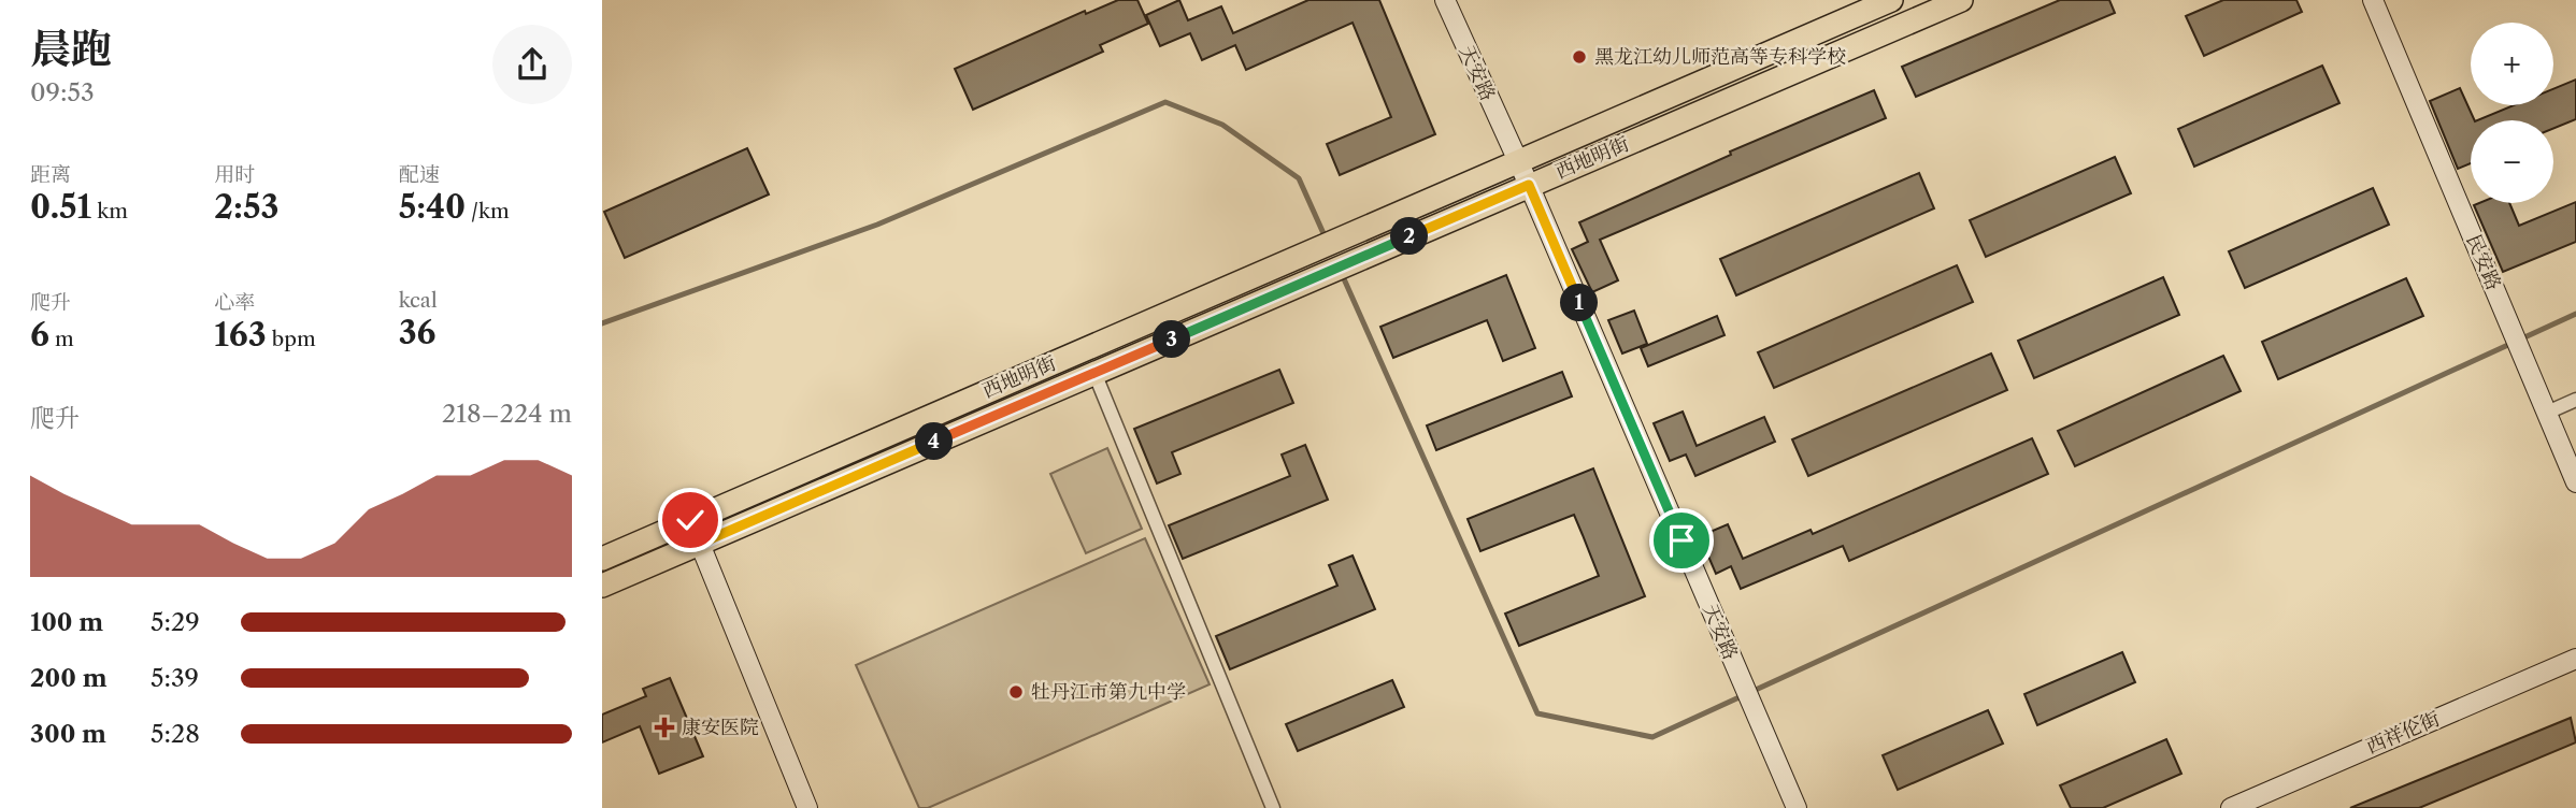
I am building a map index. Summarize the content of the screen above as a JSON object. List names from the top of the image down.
{
  "streets": {
    "main road": ["西地明街"],
    "street": ["天安路", "民安路", "西祥伦街"]
  },
  "crossings": [
    ["天安路", "西地明街"]
  ],
  "places": {
    "other": ["黑龙江幼儿师范高等专科学校", "牡丹江市第九中学"],
    "health": ["康安医院"]
  },
  "page": {
    "heading": ["晨跑", "09:53"],
    "map_buttons": ["+", "−"],
    "stats": [
      ["距离", "0.51 km"],
      ["用时", "2:53"],
      ["配速", "5:40 /km"],
      ["爬升", "6 m"],
      ["心率", "163 bpm"],
      ["kcal", "36"]
    ],
    "pins": [
      "2",
      "1",
      "3",
      "4"
    ],
    "chart": ["爬升", "218–224 m"],
    "list": [
      {
        "name": "100 m",
        "note": "5:29"
      },
      {
        "name": "200 m",
        "note": "5:39"
      },
      {
        "name": "300 m",
        "note": "5:28"
      }
    ]
  }
}
